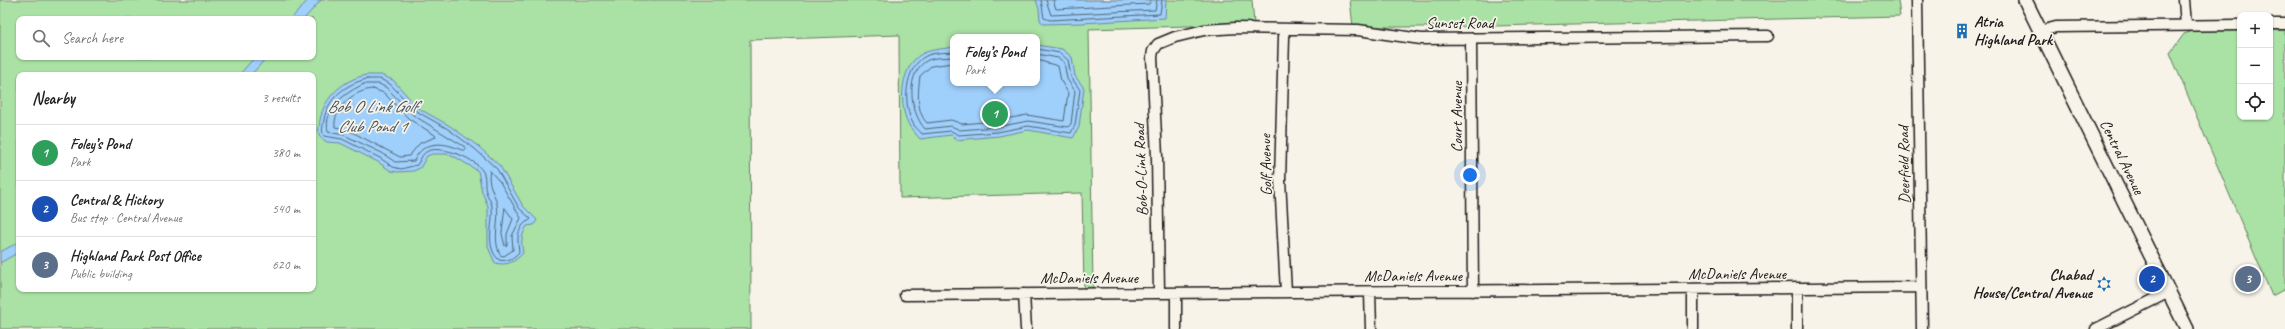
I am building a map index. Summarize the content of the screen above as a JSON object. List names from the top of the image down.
{
  "streets": {
    "main road": ["Central Avenue"],
    "street": [
      "Sunset Road",
      "Court Avenue",
      "Golf Avenue",
      "Deerfield Road",
      "Bob-O-Link Road",
      "McDaniels Avenue"
    ]
  },
  "crossings": [
    ["Sunset Road", "Court Avenue"],
    ["Sunset Road", "Bob-O-Link Road"],
    ["Court Avenue", "McDaniels Avenue"],
    ["Golf Avenue", "McDaniels Avenue"],
    ["Deerfield Road", "McDaniels Avenue"],
    ["Bob-O-Link Road", "McDaniels Avenue"]
  ],
  "water": ["Bob O Link Golf Club Pond 1"],
  "places": {
    "building": ["Atria Highland Park"],
    "synagogue": ["Chabad House/Central Avenue"]
  },
  "page": {
    "map_buttons": ["+", "−"],
    "search": "Search here",
    "popup": ["Foley’s Pond", "Park"],
    "heading": ["Nearby", "3 results"],
    "pins": ["1", "2", "3"],
    "list": [
      {
        "mark": "1",
        "name": "Foley’s Pond",
        "note": "Park",
        "value": "380 m"
      },
      {
        "mark": "2",
        "name": "Central & Hickory",
        "note": "Bus stop · Central Avenue",
        "value": "540 m"
      },
      {
        "mark": "3",
        "name": "Highland Park Post Office",
        "note": "Public building",
        "value": "620 m"
      }
    ]
  }
}
